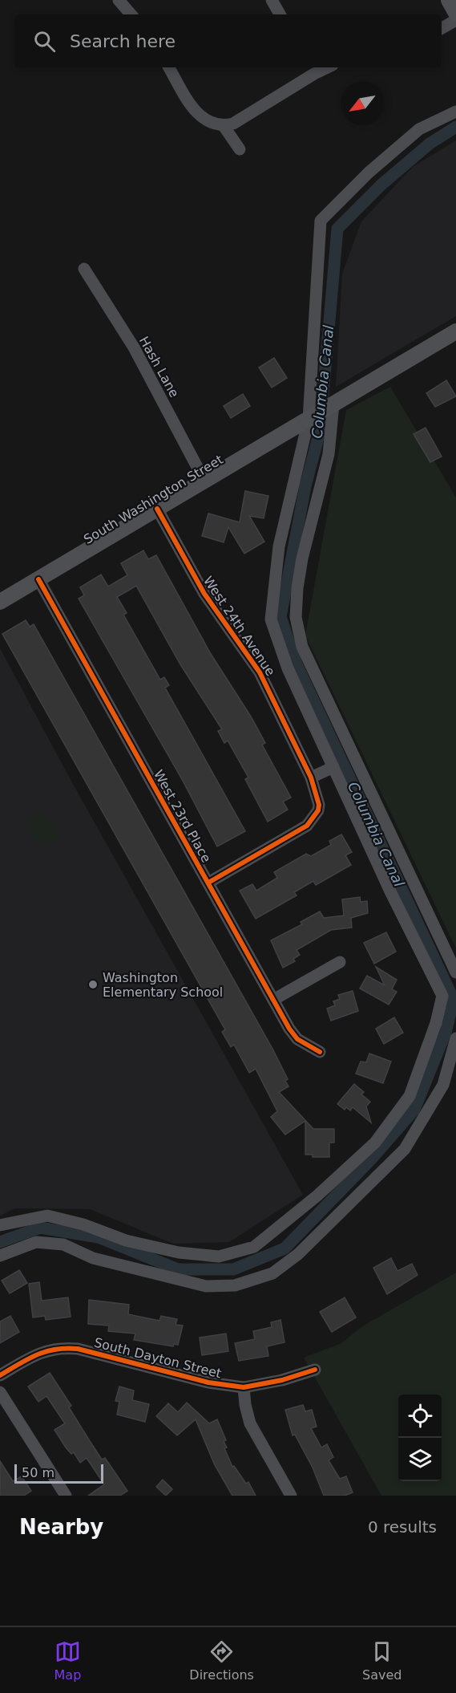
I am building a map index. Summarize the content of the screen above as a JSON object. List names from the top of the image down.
{
  "streets": {
    "main road": ["South Washington Street"],
    "street": [
      "Hash Lane",
      "West 24th Avenue",
      "West 23rd Place",
      "South Dayton Street"
    ]
  },
  "crossings": [
    ["Hash Lane", "South Washington Street"],
    ["South Washington Street", "West 24th Avenue"],
    ["South Washington Street", "West 23rd Place"],
    ["West 24th Avenue", "West 23rd Place"]
  ],
  "water": ["Columbia Canal"],
  "places": ["Washington Elementary School"],
  "scale_bar": "50 m",
  "north": "bottom left",
  "page": {
    "search": "Search here",
    "scale": "50 m",
    "heading": ["Nearby", "0 results"],
    "nav": ["Map", "Directions", "Saved"]
  }
}
